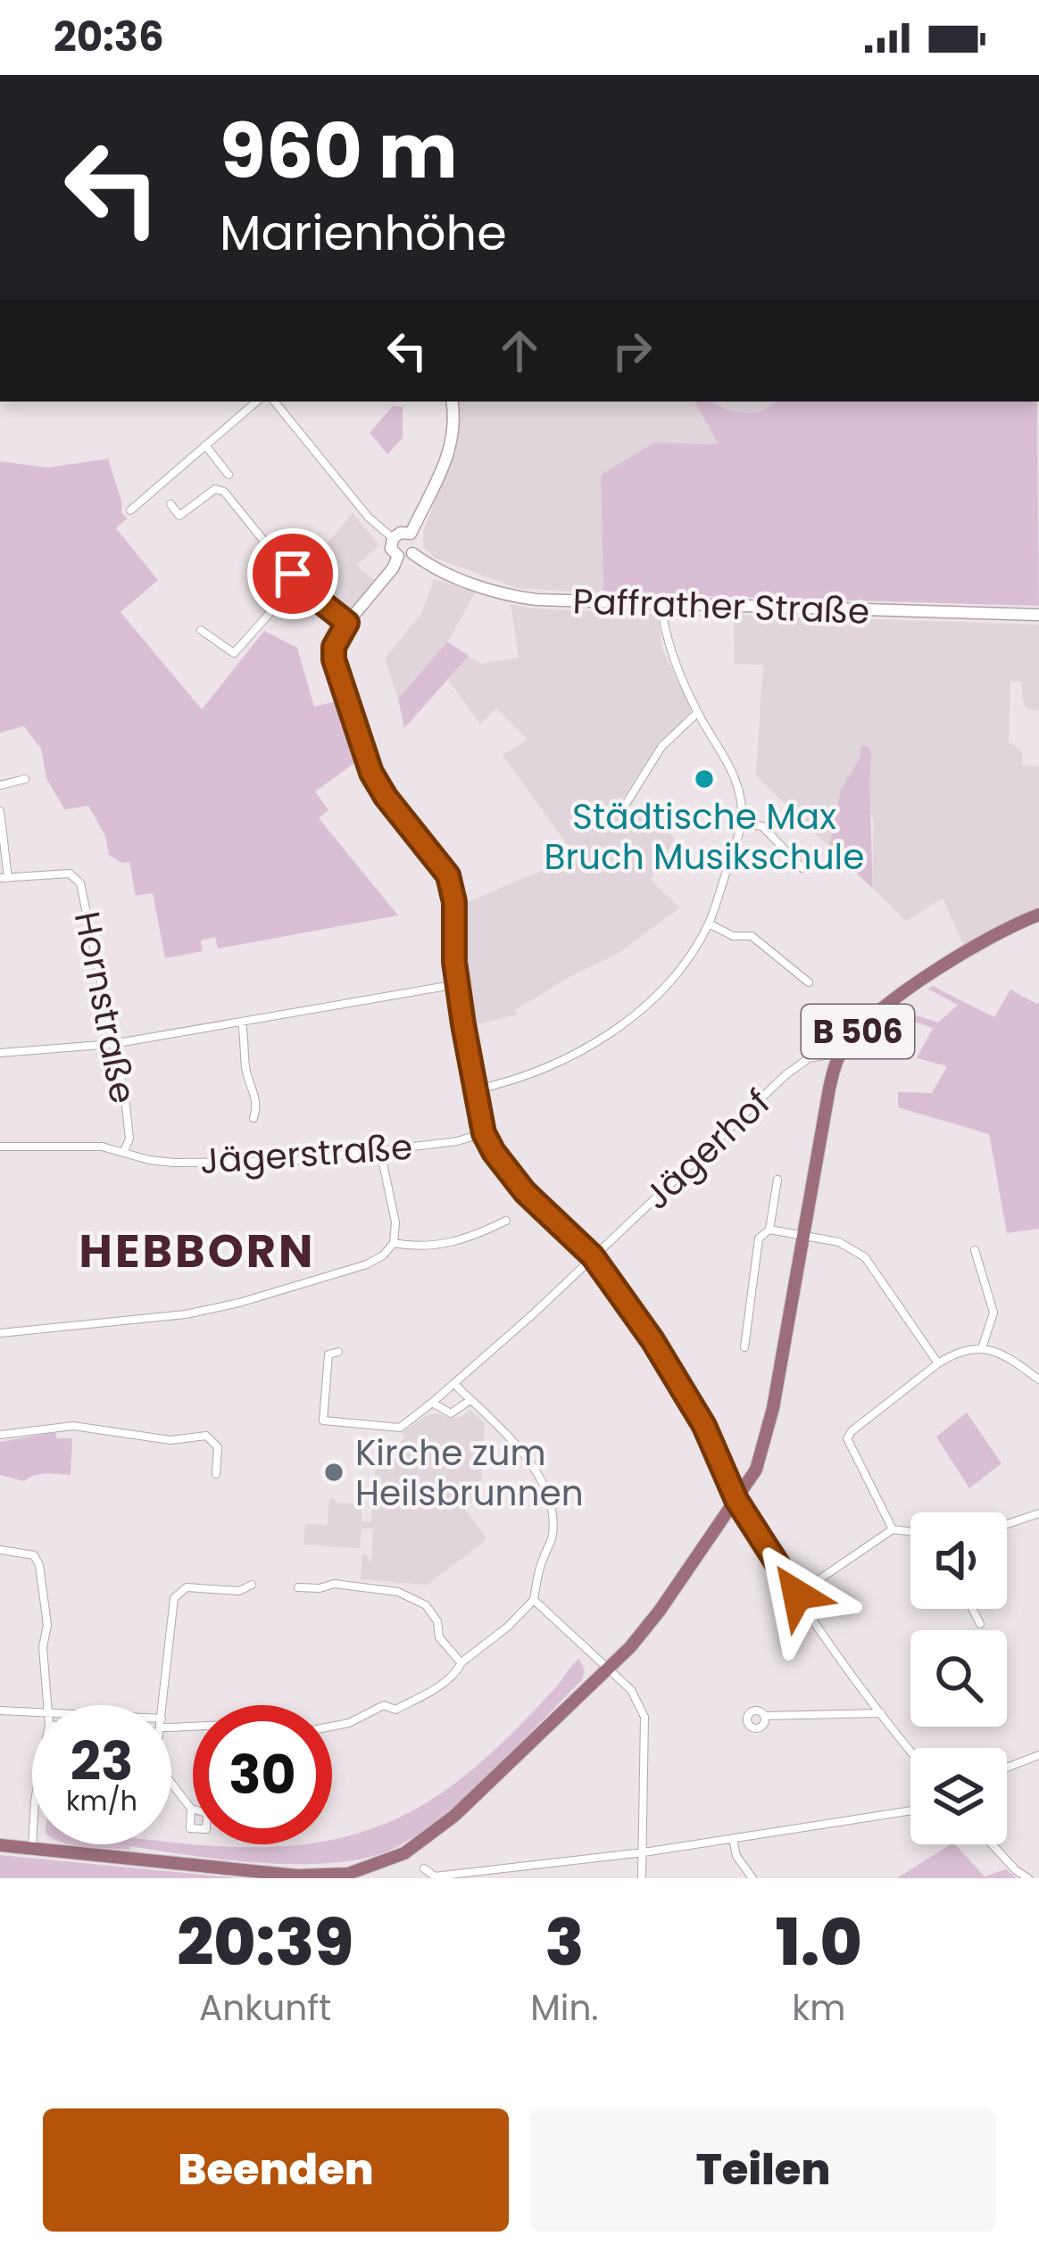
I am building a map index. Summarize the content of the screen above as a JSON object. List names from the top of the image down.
{
  "streets": {
    "main road": ["B 506"],
    "street": [
      "Paffrather Straße",
      "Hornstraße",
      "Jägerhof",
      "Jägerstraße"
    ]
  },
  "crossings": [
    ["Hornstraße", "Jägerstraße"]
  ],
  "districts": ["HEBBORN"],
  "places": ["Städtische Max Bruch Musikschule", "Kirche zum Heilsbrunnen"],
  "page": {
    "status": "20:36",
    "turn": ["960 m", "Marienhöhe"],
    "speed": "23 km/h",
    "limit": "30",
    "eta": [
      "20:39",
      "Ankunft",
      "3",
      "Min.",
      "1.0",
      "km"
    ],
    "buttons": ["Beenden", "Teilen"]
  }
}
